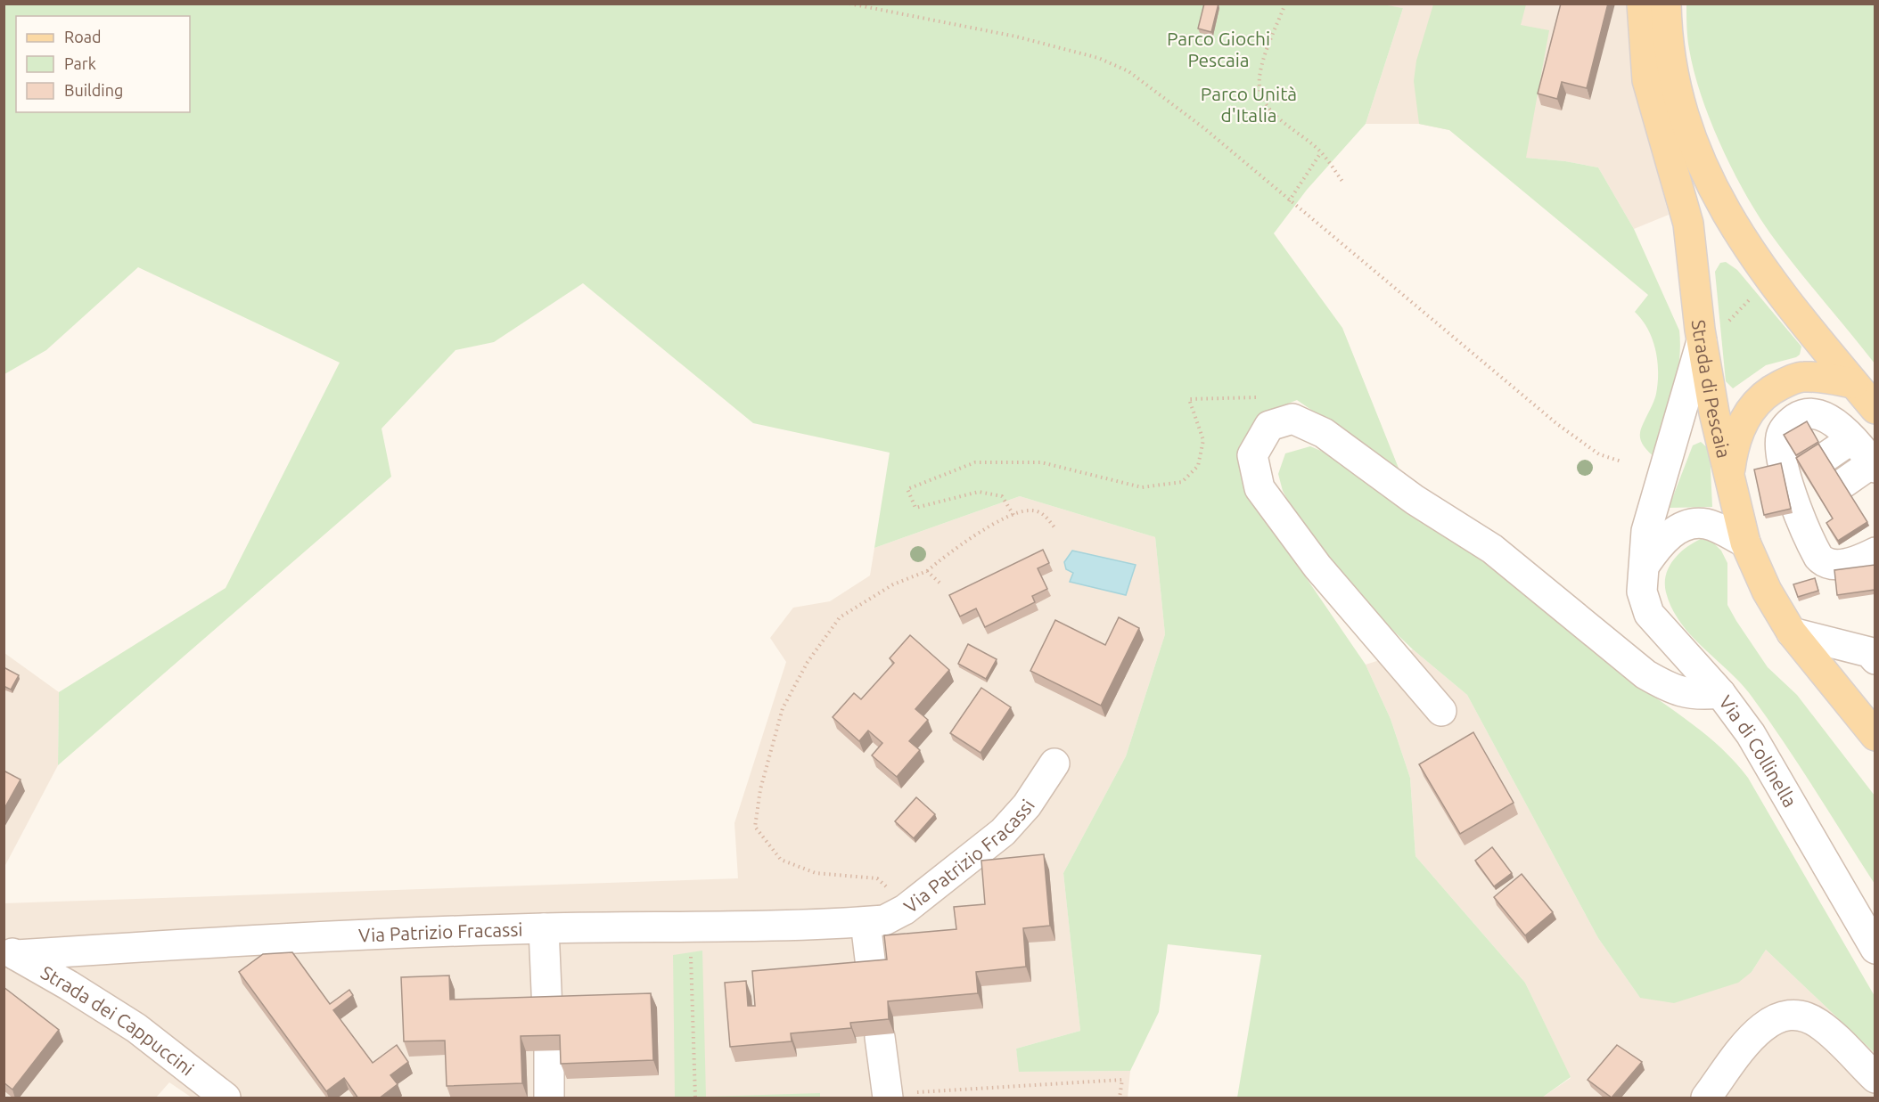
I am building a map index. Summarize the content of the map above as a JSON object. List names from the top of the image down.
{
  "streets": {
    "main road": ["Strada di Pescaia"],
    "street": ["Via di Collinella", "Via Patrizio Fracassi", "Strada dei Cappuccini"]
  },
  "crossings": [
    ["Strada di Pescaia", "Via di Collinella"],
    ["Via Patrizio Fracassi", "Strada dei Cappuccini"]
  ],
  "parks": ["Parco Giochi Pescaia", "Parco Unità d'Italia"],
  "legend": ["Road", "Park", "Building"]
}
